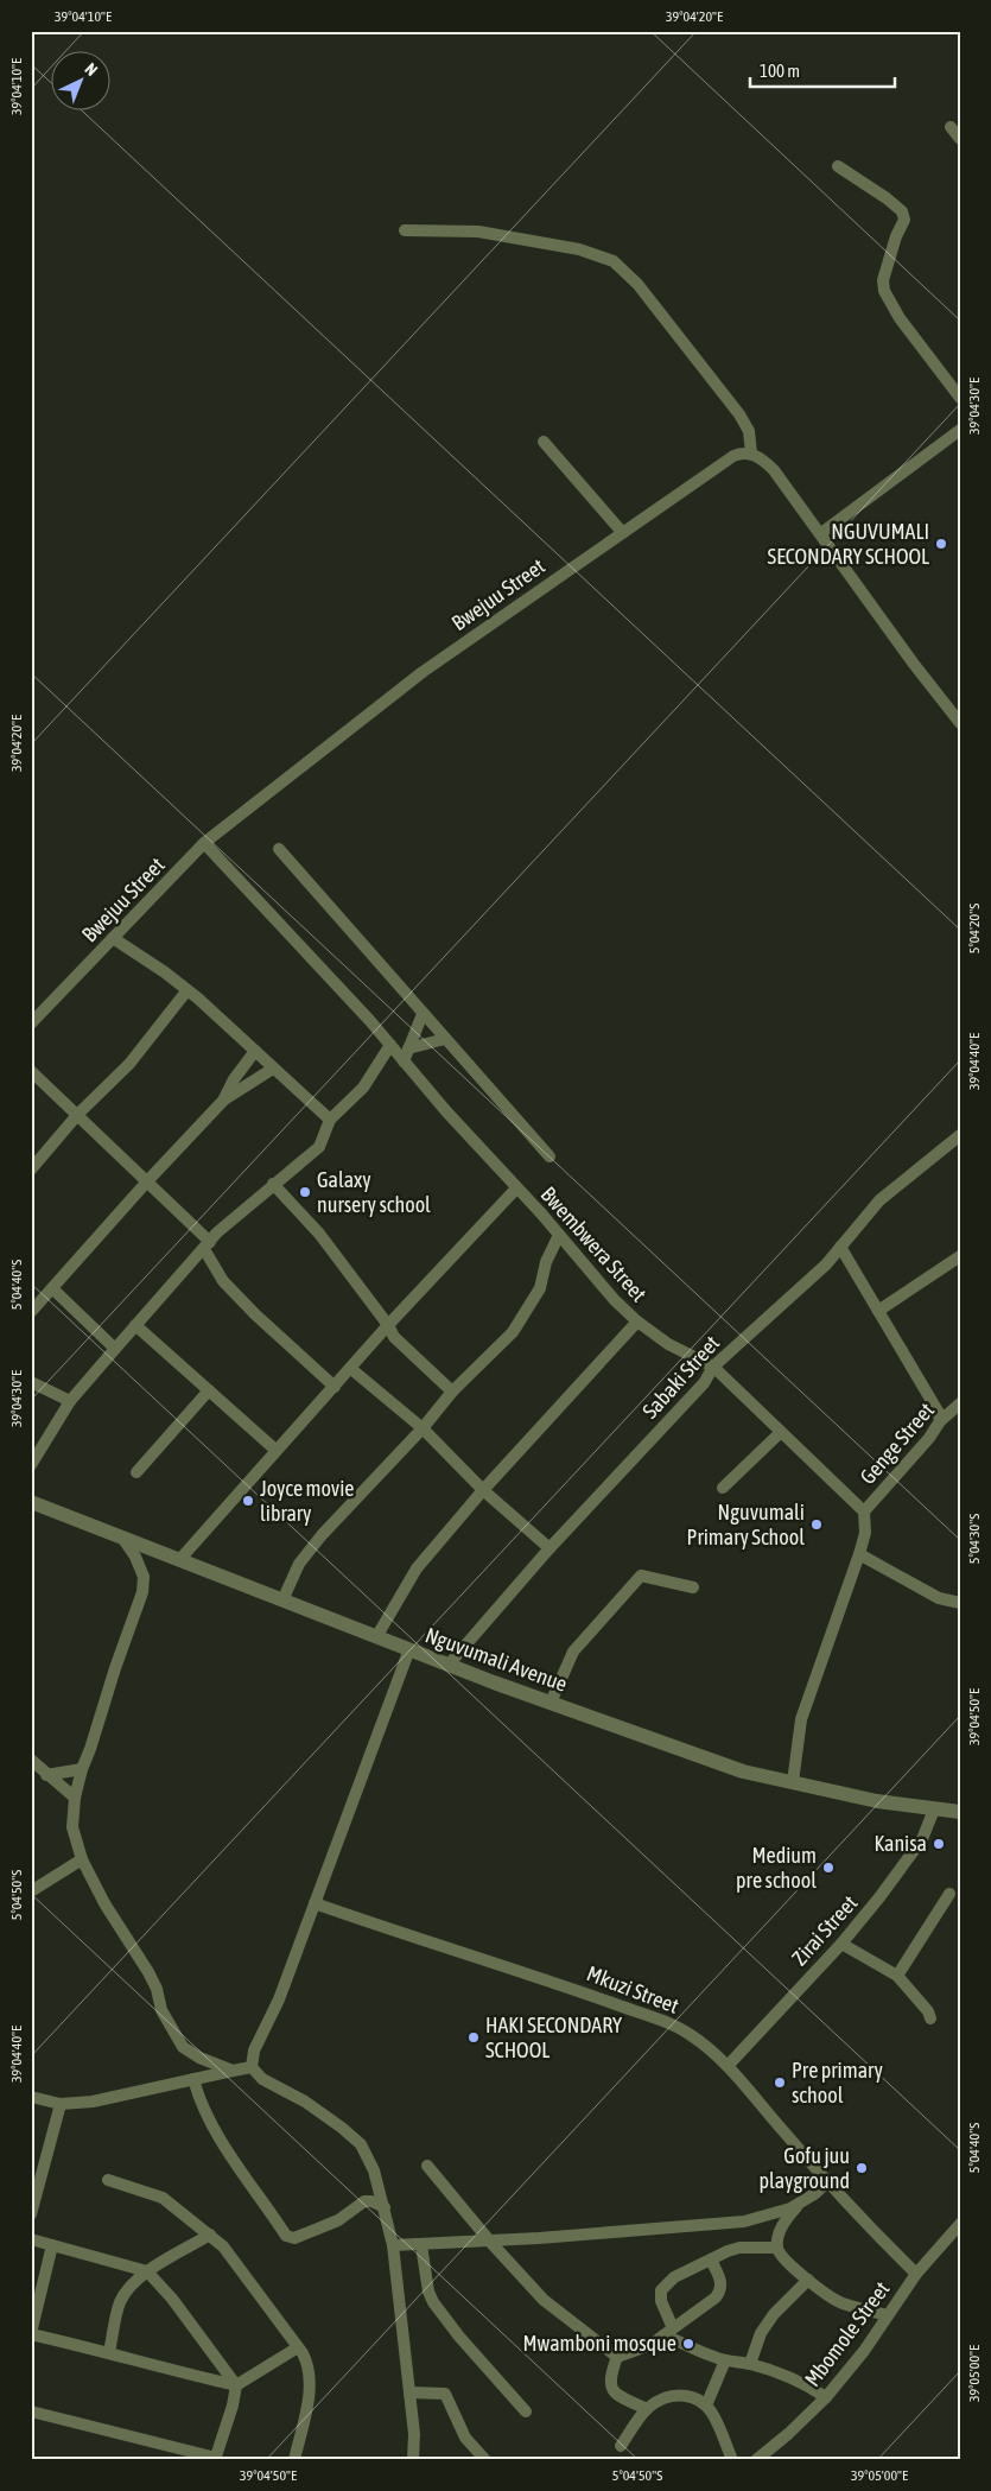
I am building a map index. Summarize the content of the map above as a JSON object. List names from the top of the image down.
{
  "streets": {
    "street": [
      "Bwejuu Street",
      "Bwembwera Street",
      "Sabaki Street",
      "Genge Street",
      "Nguvumali Avenue",
      "Zirai Street",
      "Mkuzi Street",
      "Mbomole Street"
    ]
  },
  "crossings": [
    ["Bwejuu Street", "Bwembwera Street"],
    ["Bwembwera Street", "Sabaki Street"],
    ["Bwembwera Street", "Genge Street"],
    ["Sabaki Street", "Nguvumali Avenue"],
    ["Nguvumali Avenue", "Zirai Street"],
    ["Zirai Street", "Mkuzi Street"],
    ["Mkuzi Street", "Mbomole Street"]
  ],
  "places": [
    "NGUVUMALI SECONDARY SCHOOL",
    "Galaxy nursery school",
    "Joyce movie library",
    "Nguvumali Primary School",
    "Kanisa",
    "Medium pre school",
    "HAKI SECONDARY SCHOOL",
    "Pre primary school",
    "Gofu juu playground",
    "Mwamboni mosque"
  ],
  "scale_bar": "100 m",
  "north": "top right",
  "coordinates": [
    "39°04'10\"E",
    "39°04'20\"E",
    "39°04'30\"E",
    "5°04'20\"S",
    "39°04'40\"E",
    "5°04'40\"S",
    "5°04'30\"S",
    "39°04'50\"E",
    "5°04'50\"S",
    "39°05'00\"E"
  ]
}
